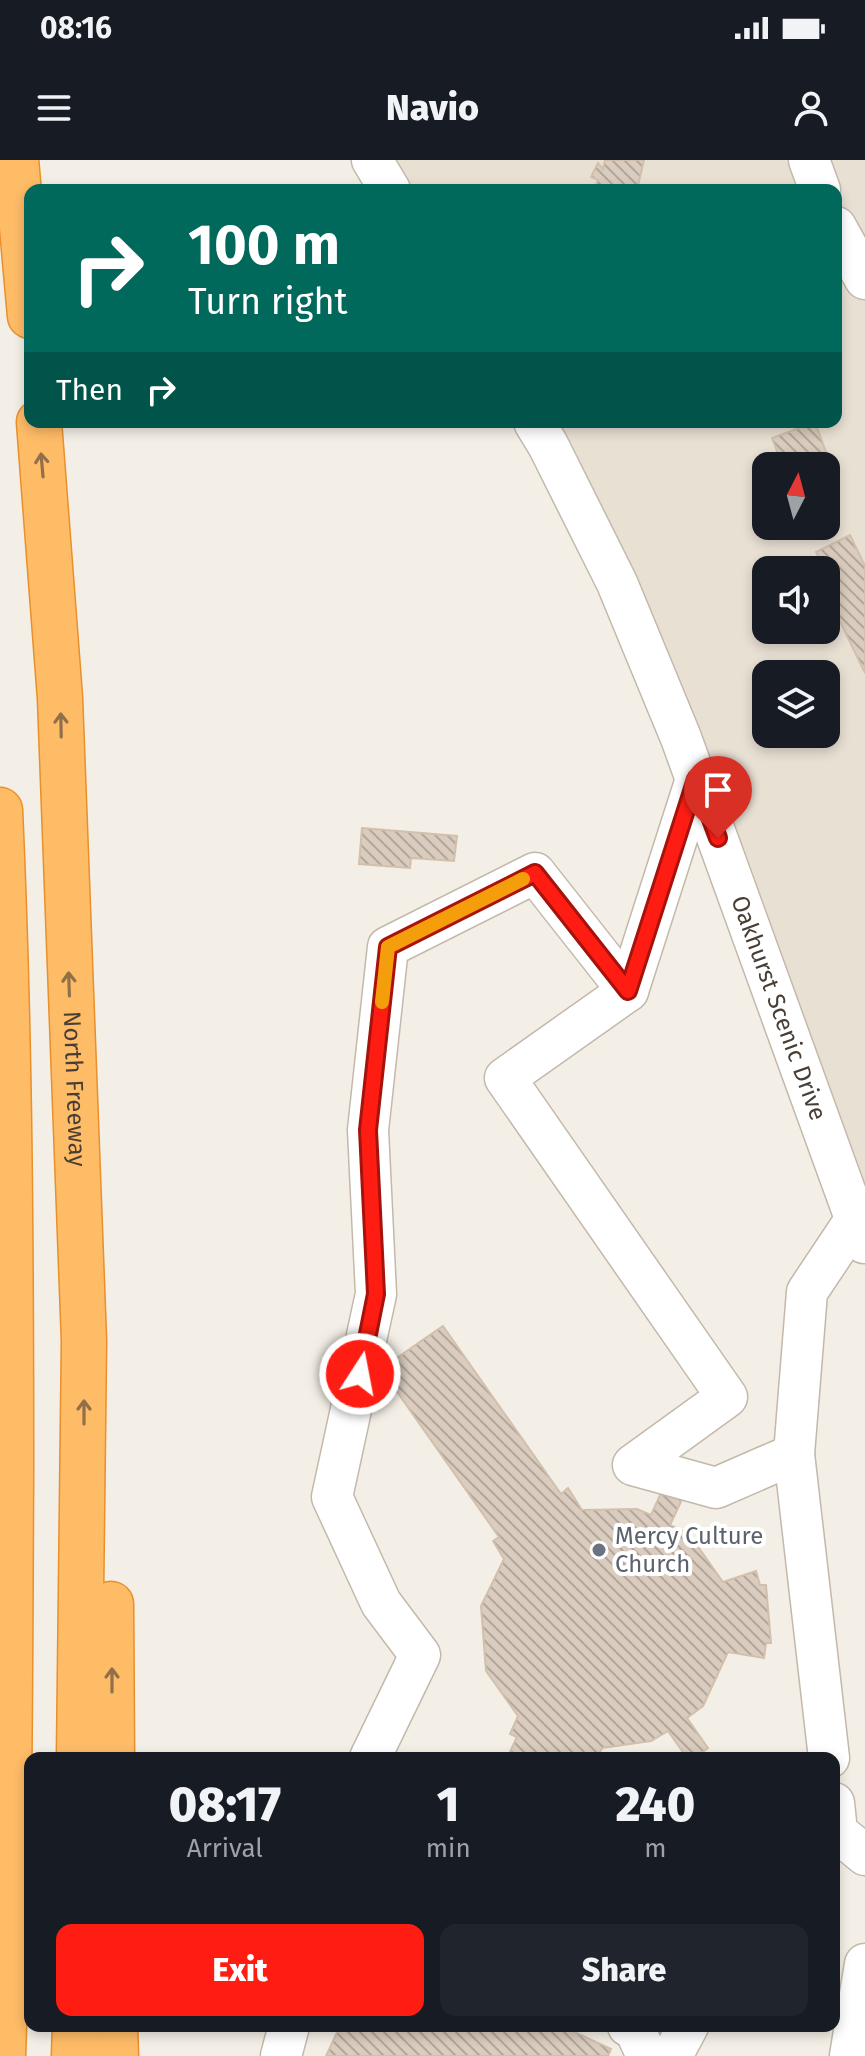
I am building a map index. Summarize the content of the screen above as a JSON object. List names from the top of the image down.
{
  "streets": {
    "highway": ["North Freeway"],
    "street": ["Oakhurst Scenic Drive"]
  },
  "places": ["Mercy Culture Church"],
  "north": "top",
  "page": {
    "status": "08:16",
    "header": "Navio",
    "turn": ["100 m", "Turn right"],
    "then": "Then",
    "eta": [
      "08:17",
      "Arrival",
      "1",
      "min",
      "240",
      "m"
    ],
    "buttons": ["Exit", "Share"]
  }
}
